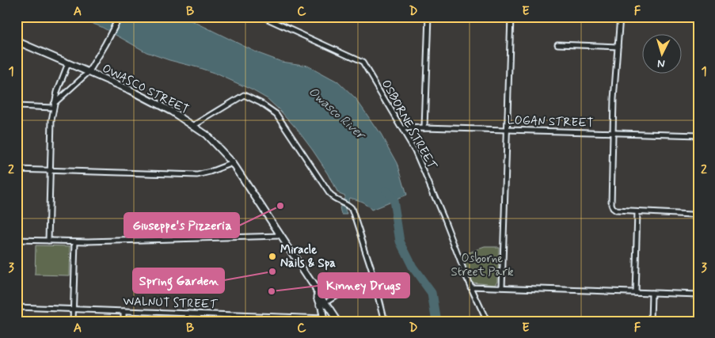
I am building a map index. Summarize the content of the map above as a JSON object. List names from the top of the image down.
{
  "streets": {
    "main road": ["OWASCO STREET"],
    "street": ["LOGAN STREET", "OSBORNE STREET", "WALNUT STREET"]
  },
  "crossings": [
    ["LOGAN STREET", "OSBORNE STREET"]
  ],
  "water": ["Owasco River"],
  "parks": ["Osborne Street Park"],
  "places": [
    "Giuseppe's Pizzeria",
    "Miracle Nails & Spa",
    "Spring Garden",
    "Kinney Drugs"
  ],
  "north": "bottom",
  "grid": {
    "columns": [
      "A",
      "B",
      "C",
      "D",
      "E",
      "F"
    ],
    "rows": ["1", "2", "3"]
  }
}
